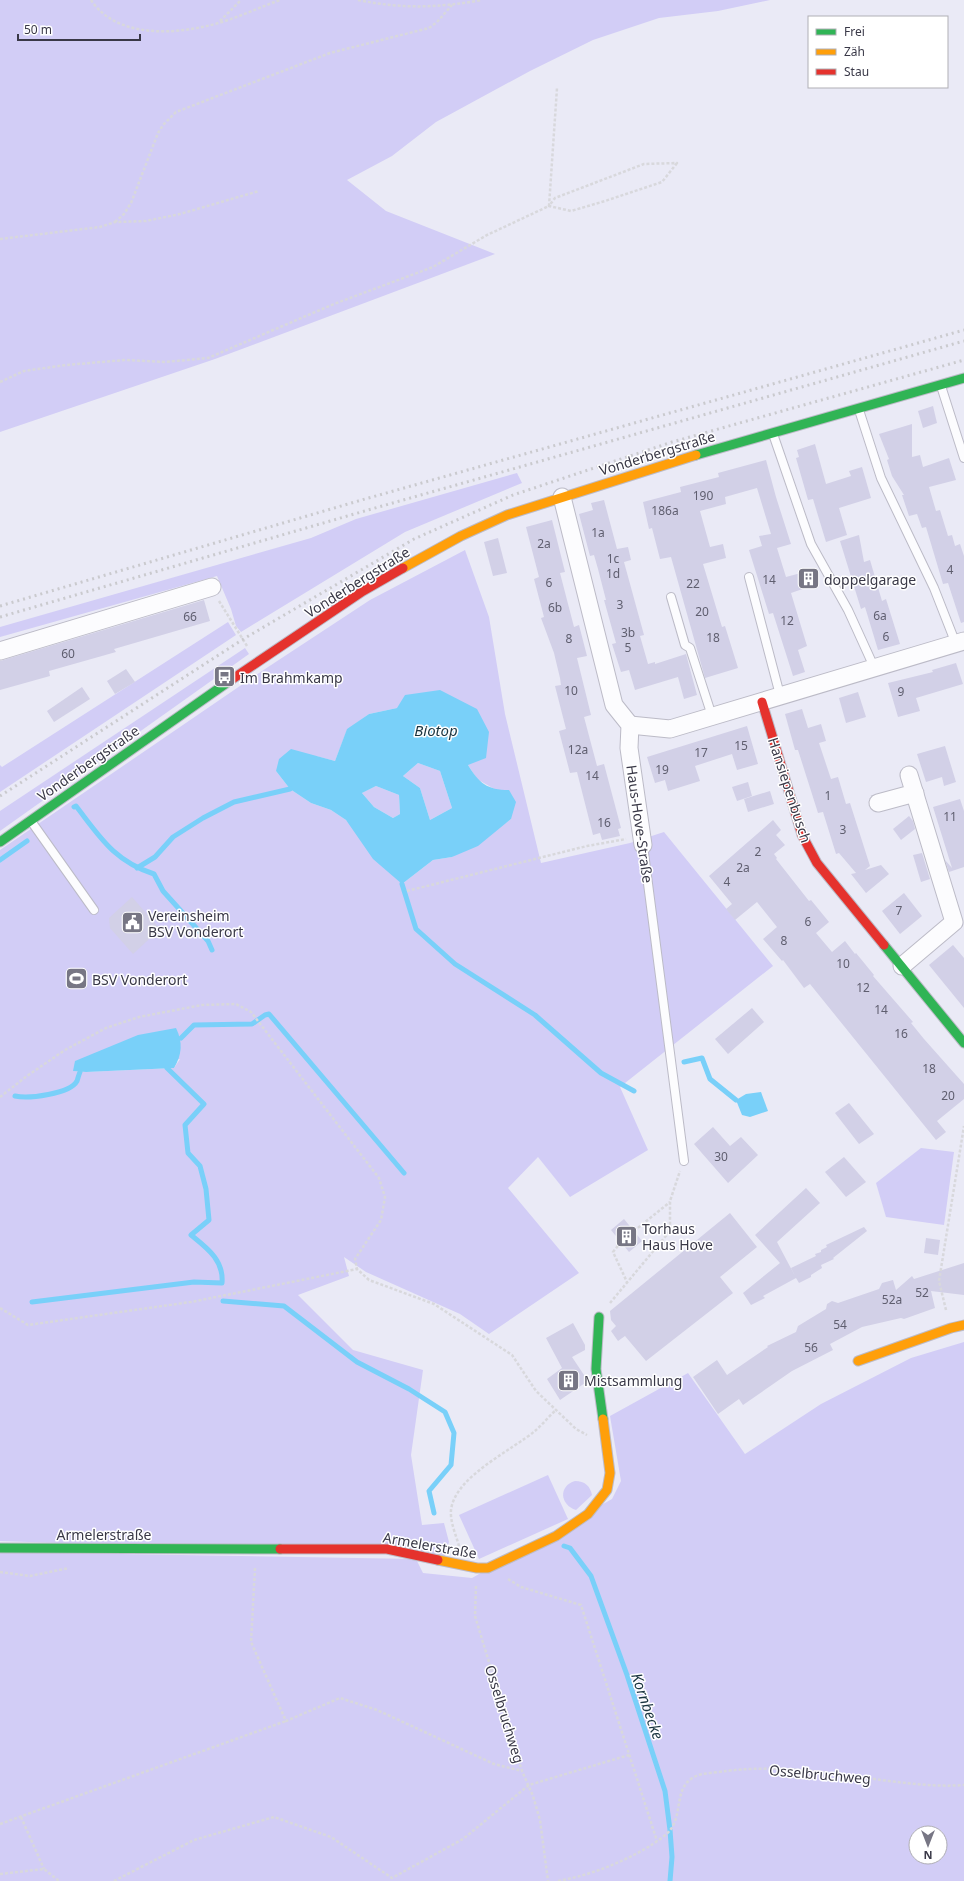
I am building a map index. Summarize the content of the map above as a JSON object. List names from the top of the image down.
{
  "streets": {
    "street": [
      "Vonderbergstraße",
      "Hansiepenbusch",
      "Haus-Hove-Straße",
      "Armelerstraße"
    ],
    "path": ["Osselbruchweg"]
  },
  "crossings": [
    ["Armelerstraße", "Osselbruchweg"]
  ],
  "water": ["Biotop", "Kornbecke"],
  "places": {
    "building": ["doppelgarage", "Torhaus Haus Hove", "Mistsammlung"],
    "bus stop": ["Im Brahmkamp"],
    "public building": ["Vereinsheim BSV Vonderort"],
    "sports": ["BSV Vonderort"]
  },
  "house_numbers": [
    "190",
    "186a",
    "1a",
    "2a",
    "1c",
    "4",
    "1d",
    "14",
    "6",
    "22",
    "3",
    "6b",
    "20",
    "6a",
    "66",
    "12",
    "3b",
    "6",
    "18",
    "8",
    "5",
    "60",
    "10",
    "9",
    "15",
    "12a",
    "17",
    "19",
    "14",
    "1",
    "11",
    "16",
    "3",
    "2",
    "2a",
    "4",
    "7",
    "6",
    "8",
    "10",
    "12",
    "14",
    "16",
    "18",
    "20",
    "30",
    "52",
    "52a",
    "54",
    "56"
  ],
  "legend": ["Frei", "Zäh", "Stau"],
  "scale_bar": "50 m",
  "north": "bottom"
}
